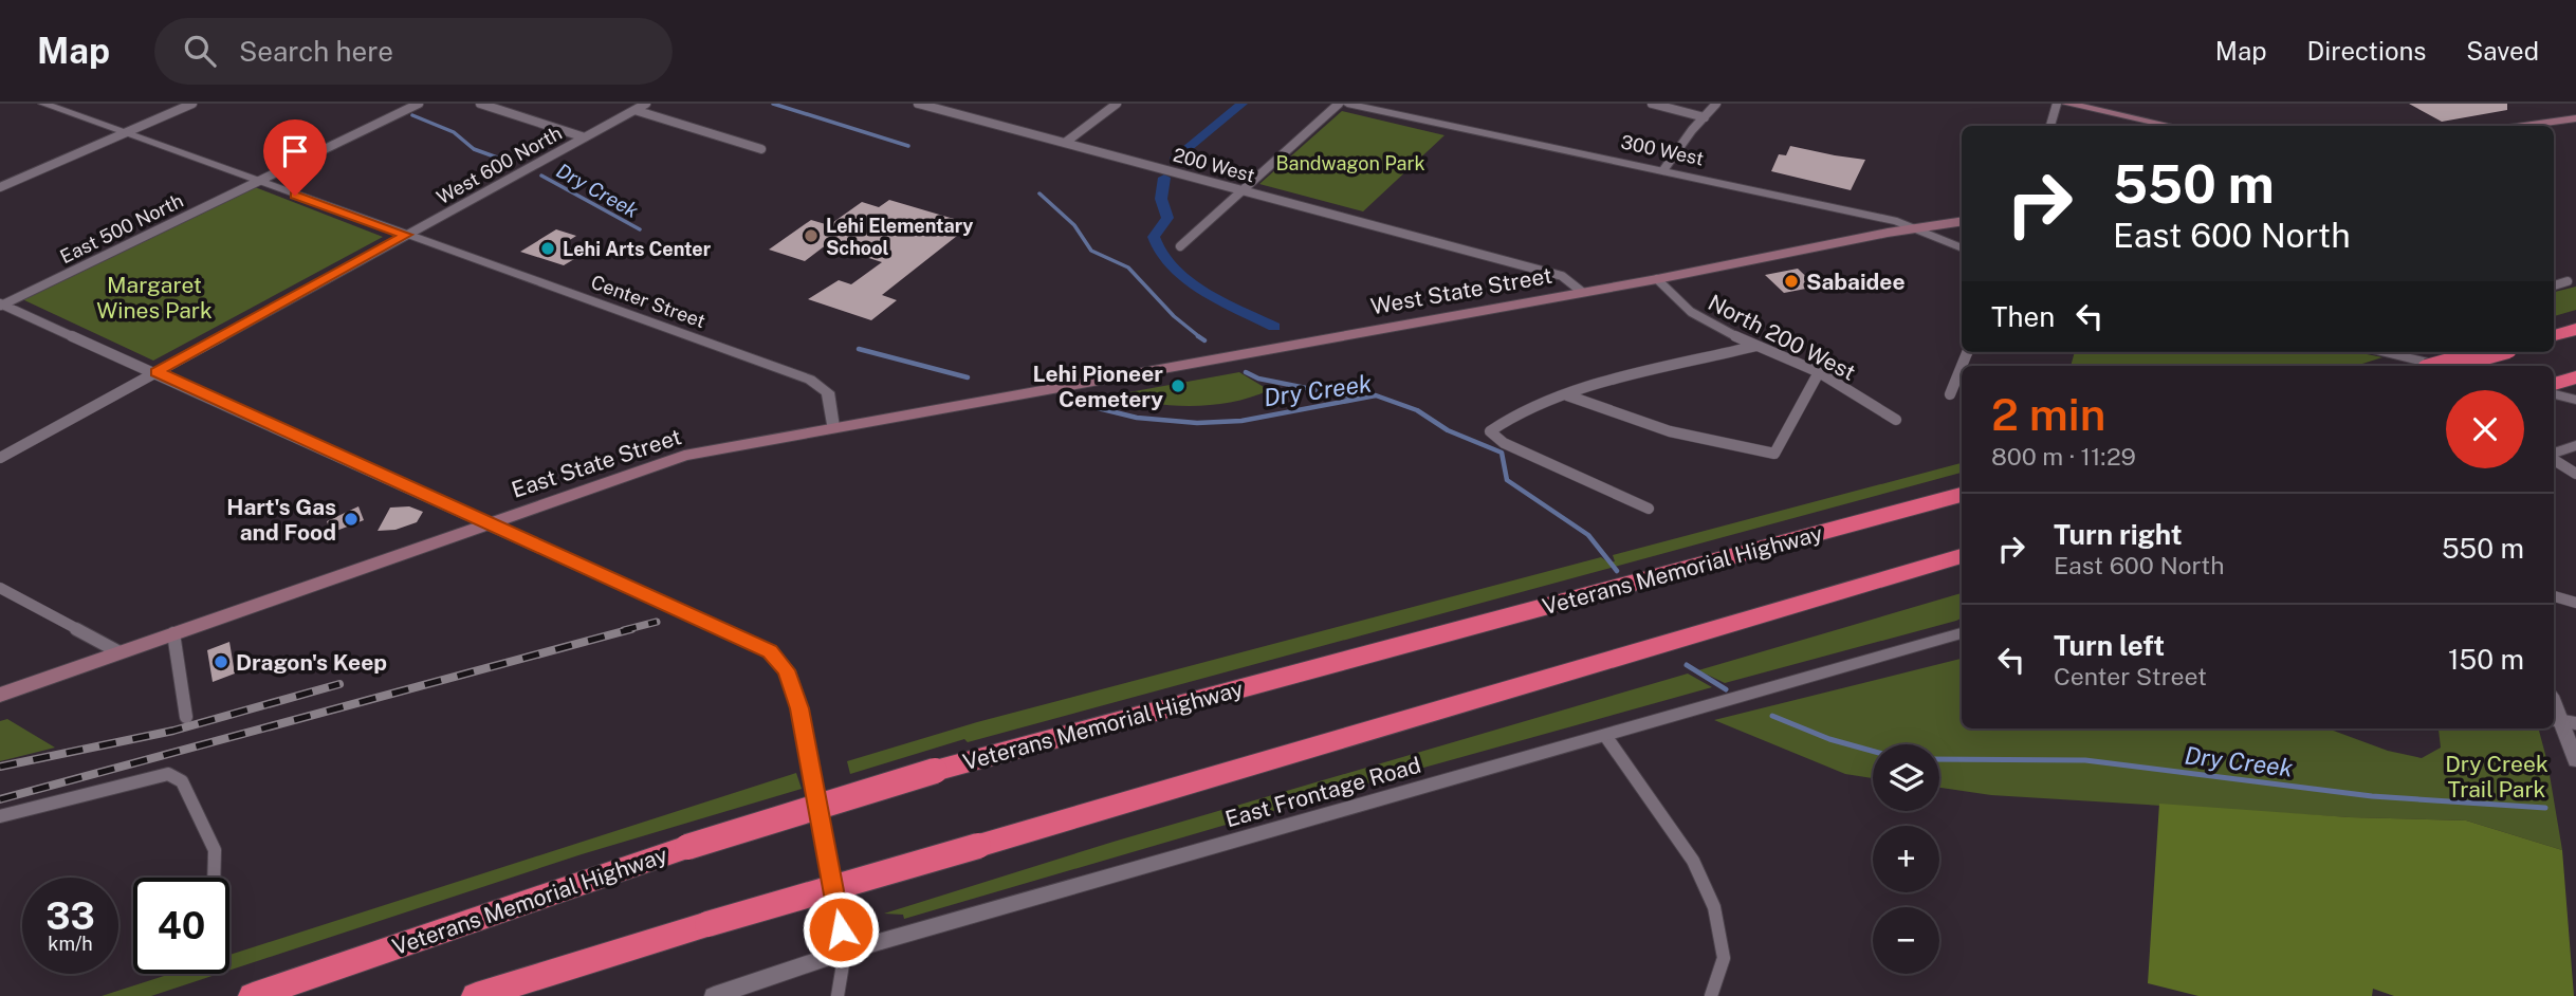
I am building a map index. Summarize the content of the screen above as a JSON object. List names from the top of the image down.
{
  "streets": {
    "highway": ["Veterans Memorial Highway"],
    "main road": ["West State Street", "East State Street"],
    "street": [
      "300 West",
      "West 600 North",
      "200 West",
      "East 500 North",
      "Center Street",
      "North 200 West",
      "East Frontage Road"
    ]
  },
  "crossings": [
    ["300 West", "West State Street"],
    ["West 600 North", "Center Street"],
    ["200 West", "West State Street"],
    ["East 500 North", "Center Street"],
    ["West State Street", "North 200 West"],
    ["West State Street", "East State Street"],
    ["Center Street", "East State Street"]
  ],
  "water": ["Dry Creek"],
  "parks": ["Bandwagon Park", "Margaret Wines Park", "Dry Creek Trail Park"],
  "places": [
    "Lehi Elementary School",
    "Lehi Arts Center",
    "Sabaidee",
    "Lehi Pioneer Cemetery",
    "Hart's Gas and Food",
    "Dragon's Keep"
  ],
  "page": {
    "header": "Map",
    "search": "Search here",
    "nav": ["Map", "Directions", "Saved"],
    "turn": ["550 m", "East 600 North"],
    "then": "Then",
    "heading": ["2 min", "800 m · 11:29"],
    "list": [
      {
        "name": "Turn right",
        "note": "East 600 North",
        "value": "550 m"
      },
      {
        "name": "Turn left",
        "note": "Center Street",
        "value": "150 m"
      }
    ],
    "map_buttons": ["+", "−"],
    "speed": "33 km/h",
    "limit": "40"
  }
}
